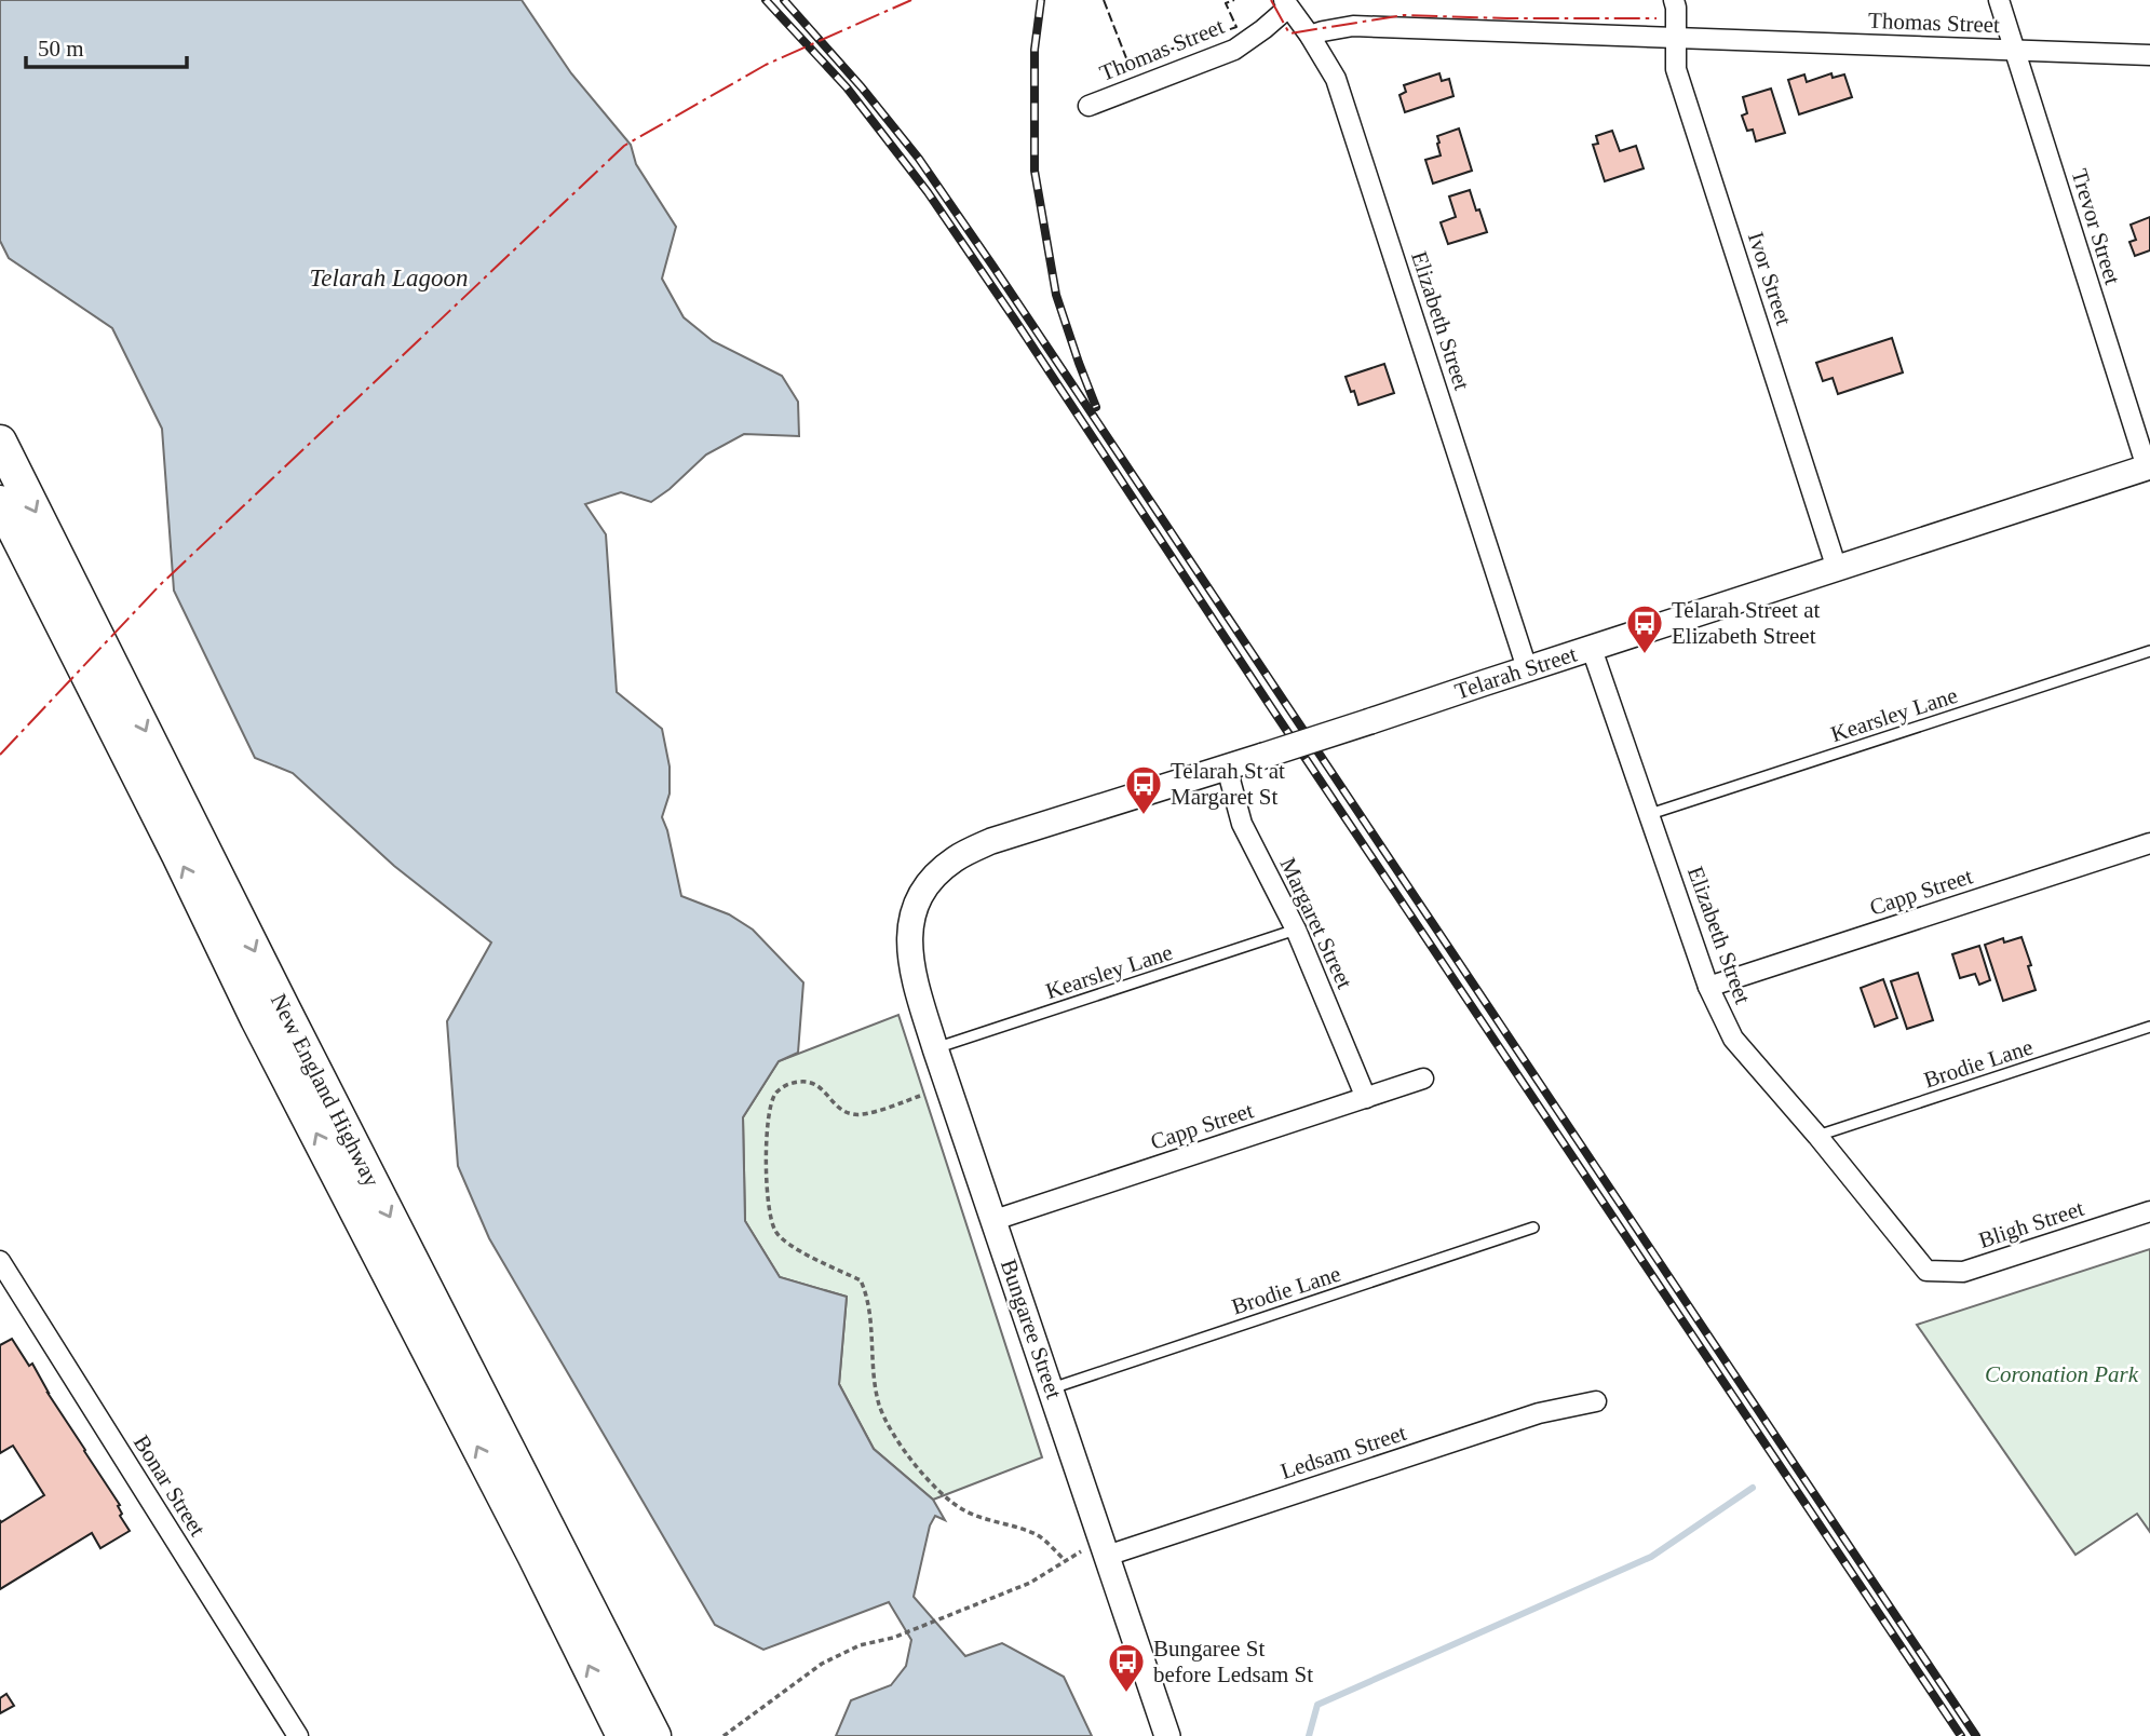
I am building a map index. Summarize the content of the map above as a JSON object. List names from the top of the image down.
{
  "streets": {
    "highway": ["New England Highway"],
    "street": [
      "Thomas Street",
      "Trevor Street",
      "Ivor Street",
      "Elizabeth Street",
      "Telarah Street",
      "Capp Street",
      "Margaret Street",
      "Bligh Street",
      "Bungaree Street",
      "Ledsam Street",
      "Bonar Street"
    ],
    "lane": ["Kearsley Lane", "Brodie Lane"]
  },
  "crossings": [
    ["Thomas Street", "Trevor Street"],
    ["Thomas Street", "Ivor Street"],
    ["Thomas Street", "Elizabeth Street"],
    ["Trevor Street", "Telarah Street"],
    ["Ivor Street", "Telarah Street"],
    ["Elizabeth Street", "Telarah Street"],
    ["Elizabeth Street", "Kearsley Lane"],
    ["Elizabeth Street", "Capp Street"],
    ["Elizabeth Street", "Brodie Lane"],
    ["Elizabeth Street", "Bligh Street"],
    ["Telarah Street", "Margaret Street"],
    ["Telarah Street", "Bungaree Street"],
    ["Kearsley Lane", "Margaret Street"],
    ["Kearsley Lane", "Bungaree Street"],
    ["Capp Street", "Margaret Street"],
    ["Capp Street", "Bungaree Street"],
    ["Brodie Lane", "Bungaree Street"],
    ["Bungaree Street", "Ledsam Street"]
  ],
  "water": ["Telarah Lagoon"],
  "parks": ["Coronation Park"],
  "places": {
    "bus stop": ["Telarah Street at Elizabeth Street", "Telarah St at Margaret St", "Bungaree St before Ledsam St"]
  },
  "scale_bar": "50 m"
}
